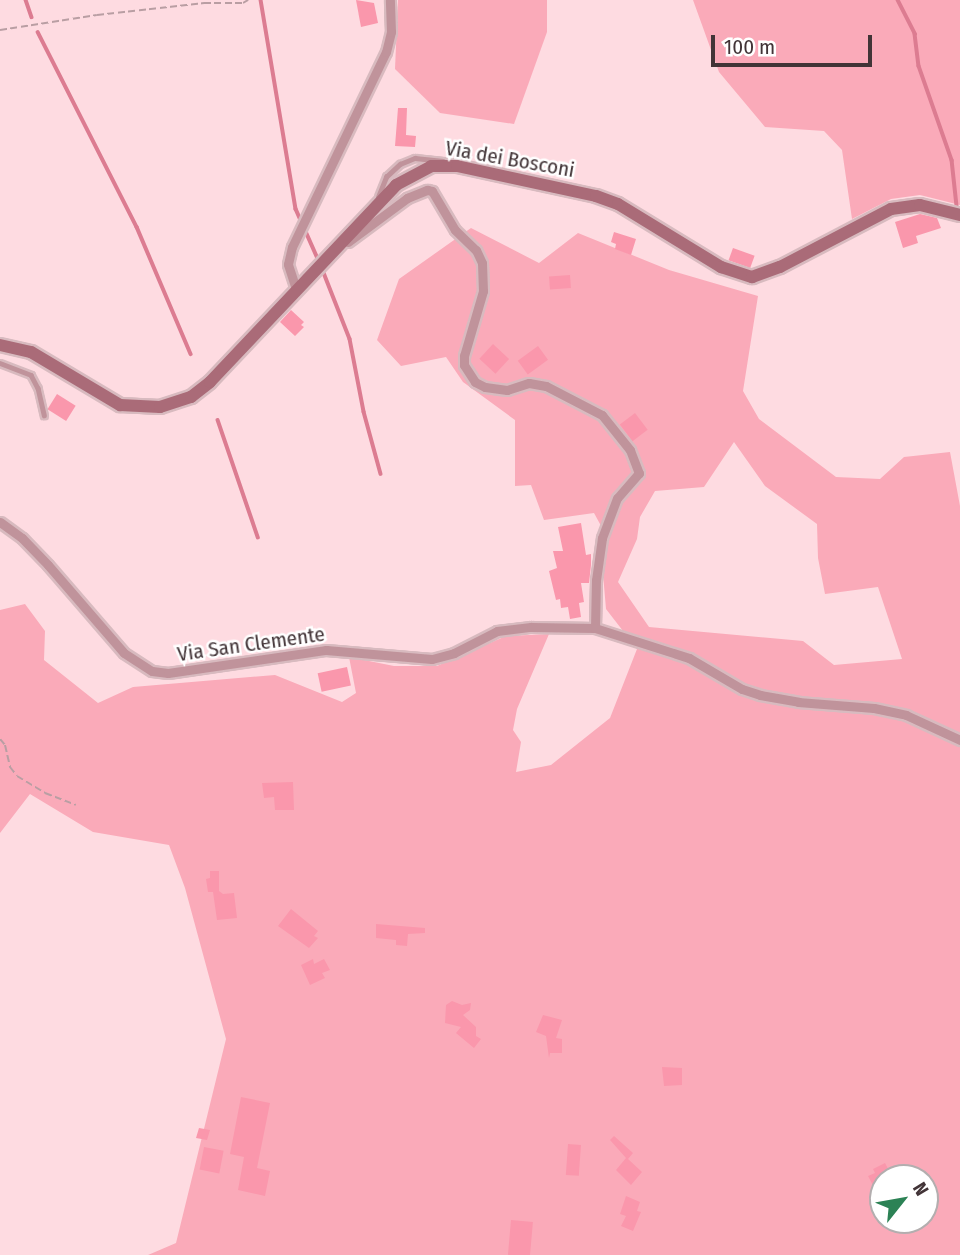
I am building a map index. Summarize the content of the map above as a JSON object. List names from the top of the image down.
{
  "streets": {
    "main road": ["Via dei Bosconi"],
    "street": ["Via San Clemente"]
  },
  "scale_bar": "100 m",
  "north": "top right"
}
